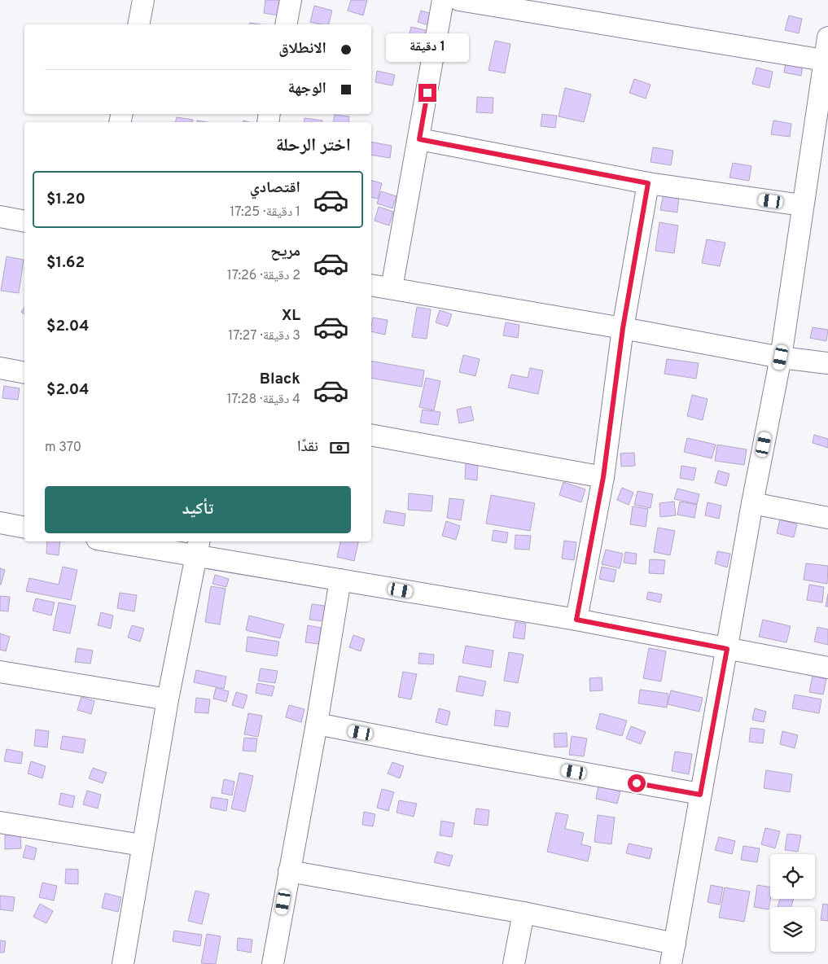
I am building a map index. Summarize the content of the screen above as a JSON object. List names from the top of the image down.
{
  "page": {
    "banner": ["الانطلاق", "الوجهة"],
    "bubble": "1 دقيقة",
    "heading": "اختر الرحلة",
    "list": [
      {
        "name": "اقتصادي",
        "note": "1 دقيقة · 17:25",
        "value": "$1.20"
      },
      {
        "name": "مريح",
        "note": "2 دقيقة · 17:26",
        "value": "$1.62"
      },
      {
        "name": "XL",
        "note": "3 دقيقة · 17:27",
        "value": "$2.04"
      },
      {
        "name": "Black",
        "note": "4 دقيقة · 17:28",
        "value": "$2.04"
      }
    ],
    "pay": ["نقدًا", "370 m"],
    "buttons": "تأكيد"
  }
}
